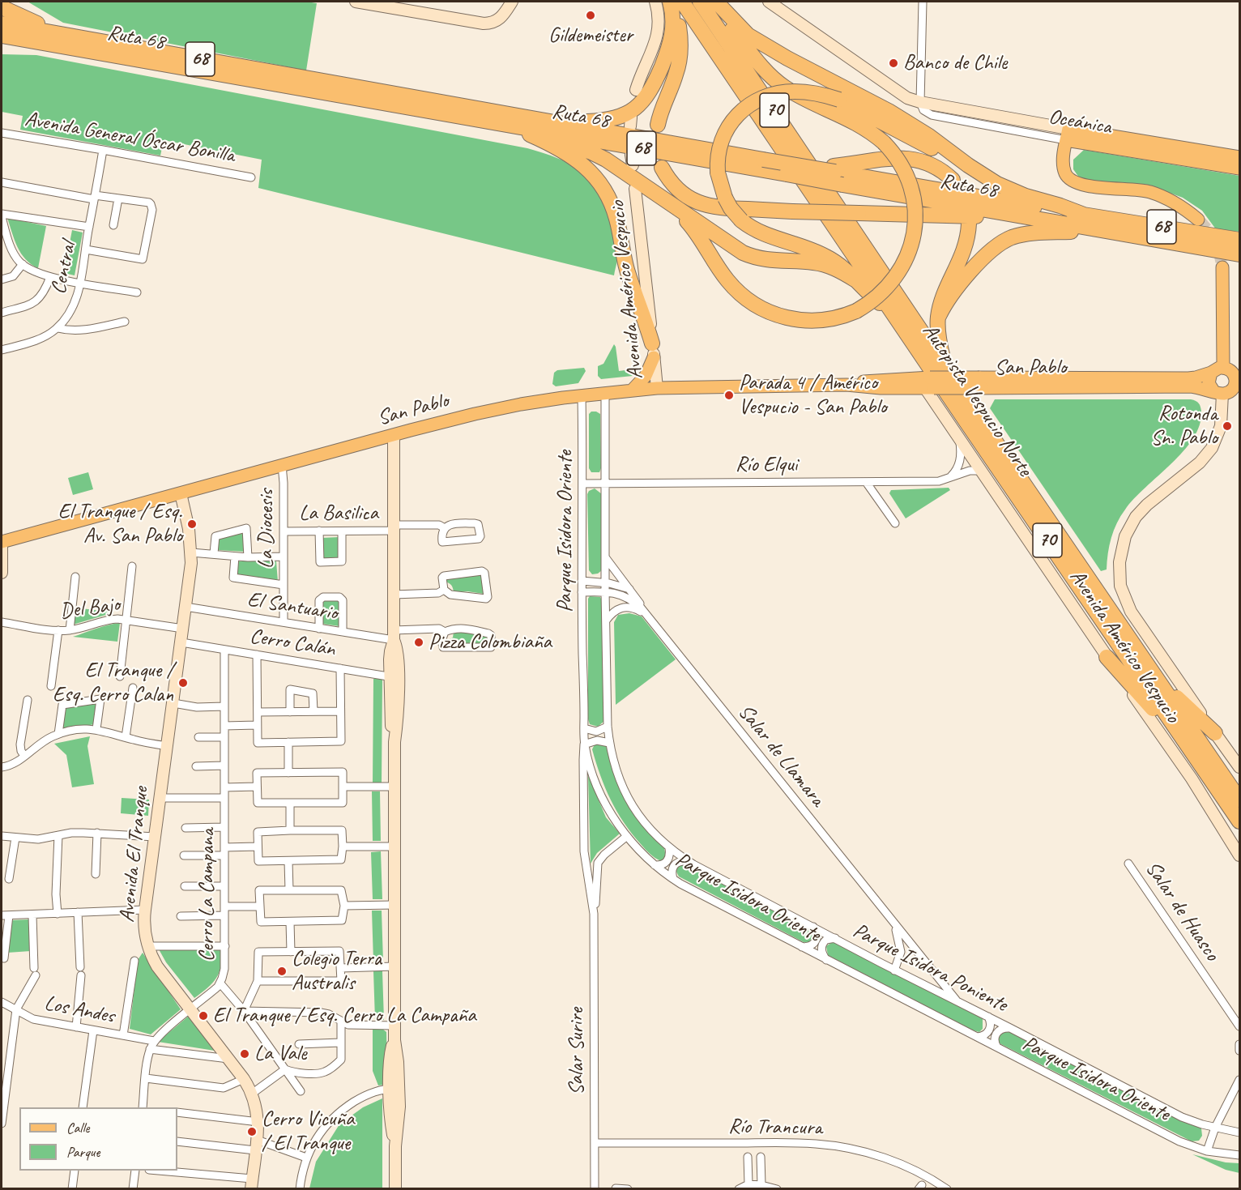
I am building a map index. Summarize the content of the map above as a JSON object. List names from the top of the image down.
{
  "streets": {
    "highway": [
      "Ruta 68",
      "68",
      "70",
      "Autopista Vespucio Norte"
    ],
    "main road": ["Oceánica", "San Pablo"],
    "street": [
      "Avenida General Óscar Bonilla",
      "Central",
      "Avenida Américo Vespucio",
      "Río Elqui",
      "La Basilica",
      "La Diocesis",
      "Parque Isidora Oriente",
      "El Santuario",
      "Del Bajo",
      "Cerro Calán",
      "Salar de Llamara",
      "Avenida El Tranque",
      "Cerro La Campana",
      "Salar de Huasco",
      "Parque Isidora Poniente",
      "Los Andes",
      "Salar Surire",
      "Río Trancura"
    ]
  },
  "crossings": [
    ["Avenida General Óscar Bonilla", "Central"],
    ["Avenida Américo Vespucio", "San Pablo"],
    ["Avenida Américo Vespucio", "Río Elqui"],
    ["San Pablo", "La Diocesis"],
    ["San Pablo", "Parque Isidora Oriente"],
    ["San Pablo", "Avenida El Tranque"],
    ["San Pablo", "Parque Isidora Poniente"],
    ["Río Elqui", "Parque Isidora Oriente"],
    ["Río Elqui", "Parque Isidora Poniente"],
    ["La Basilica", "La Diocesis"],
    ["La Diocesis", "El Santuario"],
    ["Parque Isidora Oriente", "Salar de Llamara"],
    ["Parque Isidora Oriente", "Salar Surire"],
    ["El Santuario", "Avenida El Tranque"],
    ["Del Bajo", "Avenida El Tranque"],
    ["Cerro Calán", "Avenida El Tranque"],
    ["Cerro Calán", "Cerro La Campana"],
    ["Salar de Llamara", "Parque Isidora Poniente"],
    ["Avenida El Tranque", "Cerro La Campana"],
    ["Cerro La Campana", "Los Andes"],
    ["Salar Surire", "Río Trancura"]
  ],
  "places": [
    "Gildemeister",
    "Banco de Chile",
    "Parada 4 / Américo Vespucio - San Pablo",
    "Rotonda Sn. Pablo",
    "El Tranque / Esq. Av. San Pablo",
    "Pizza Colombiaña",
    "El Tranque / Esq. Cerro Calan",
    "Colegio Terra Australis",
    "El Tranque / Esq. Cerro La Campaña",
    "La Vale",
    "Cerro Vicuña / El Tranque"
  ],
  "legend": ["Calle", "Parque"]
}
